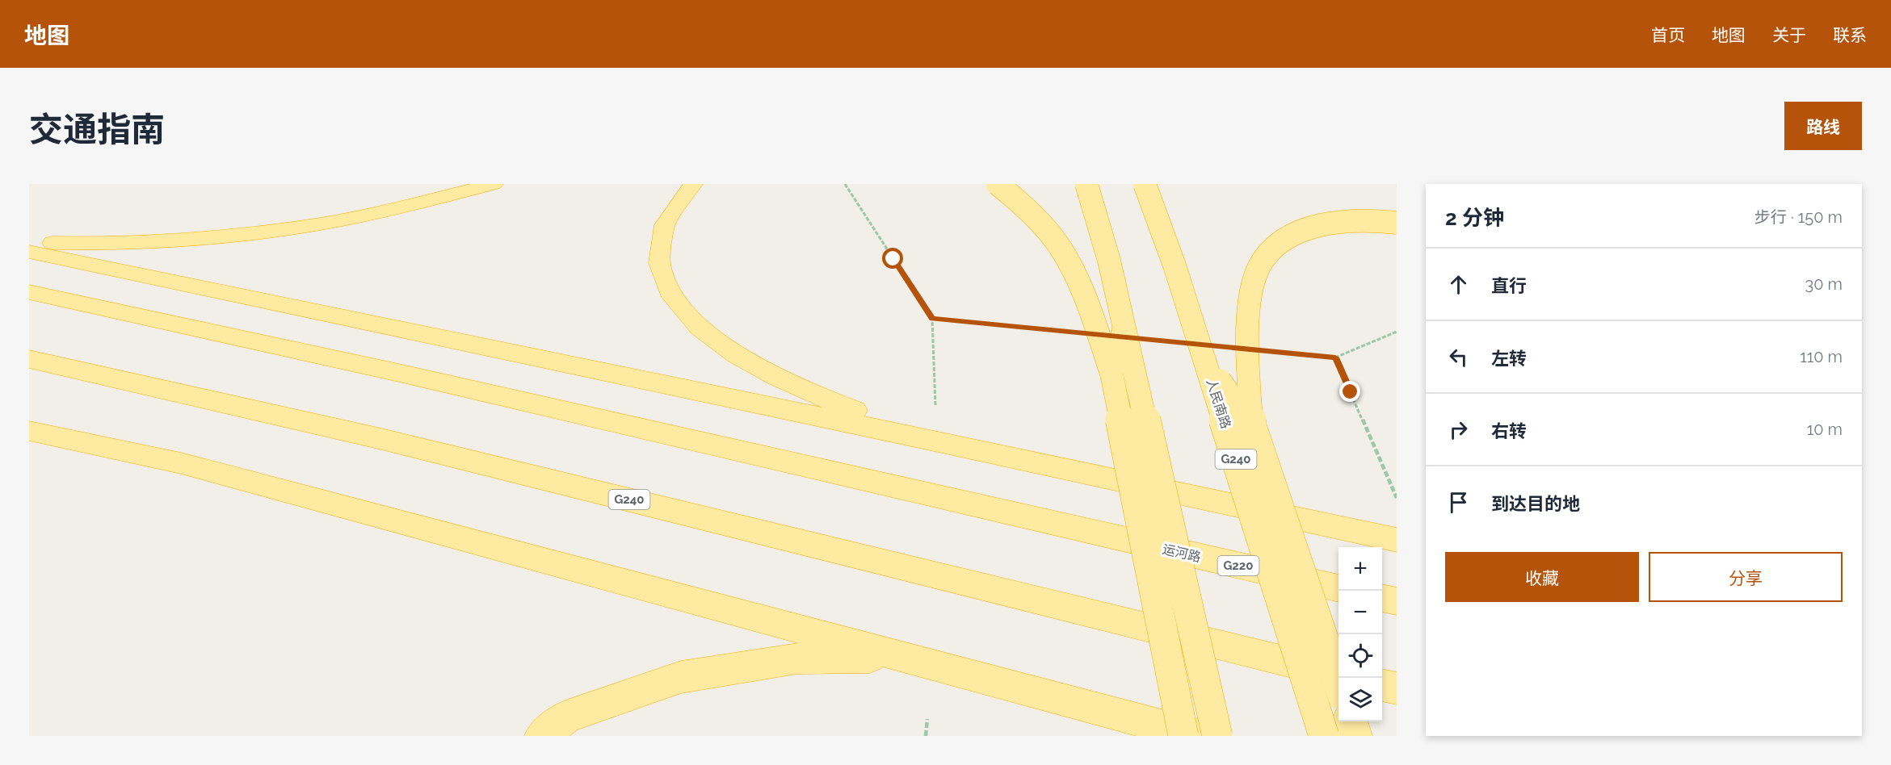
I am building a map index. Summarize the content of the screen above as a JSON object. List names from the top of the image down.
{
  "streets": {
    "highway": [
      "人民南路",
      "G240",
      "运河路",
      "G220"
    ]
  },
  "page": {
    "header": "地图",
    "nav": [
      "首页",
      "地图",
      "关于",
      "联系"
    ],
    "title": "交通指南",
    "buttons": [
      "路线",
      ["收藏", "分享"]
    ],
    "heading": ["2 分钟", "步行 · 150 m"],
    "list": [
      ["直行", "30 m"],
      ["左转", "110 m"],
      ["右转", "10 m"],
      "到达目的地"
    ],
    "map_buttons": ["+", "−"]
  }
}
